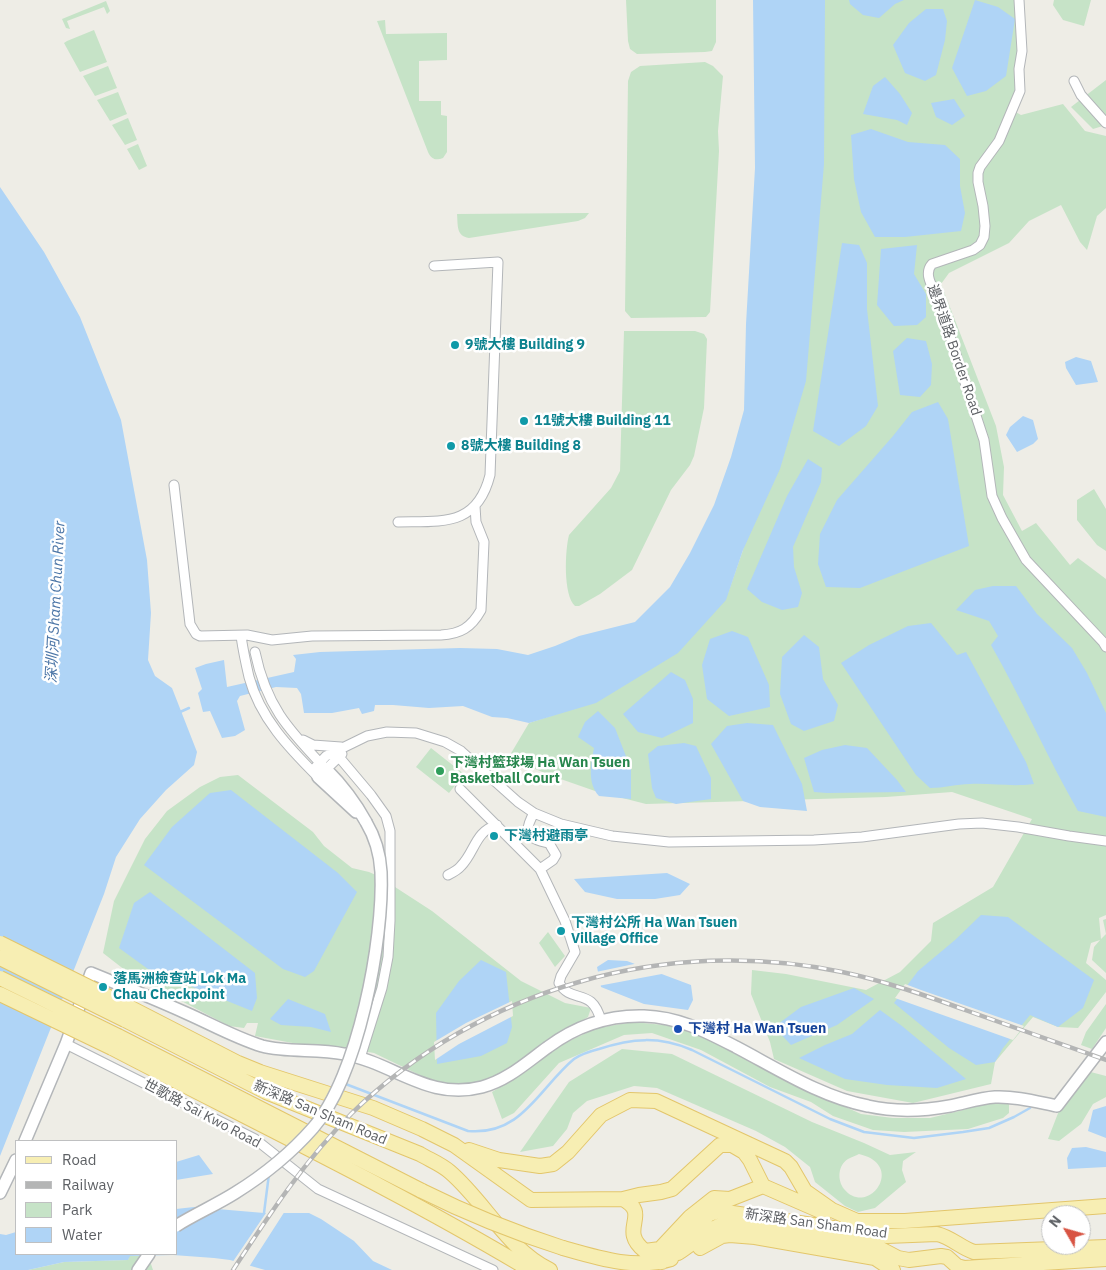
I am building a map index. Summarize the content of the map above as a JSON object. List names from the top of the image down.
{
  "streets": {
    "main road": ["新深路 San Sham Road"],
    "street": ["邊界道路 Border Road", "世歌路 Sai Kwo Road"]
  },
  "water": ["深圳河 Sham Chun River"],
  "places": [
    "9號大樓 Building 9",
    "11號大樓 Building 11",
    "8號大樓 Building 8",
    "下灣村籃球場 Ha Wan Tsuen Basketball Court",
    "下灣村避雨亭",
    "下灣村公所 Ha Wan Tsuen Village Office",
    "落馬洲檢查站 Lok Ma Chau Checkpoint",
    "下灣村 Ha Wan Tsuen"
  ],
  "legend": [
    "Road",
    "Railway",
    "Park",
    "Water"
  ],
  "north": "top left"
}
